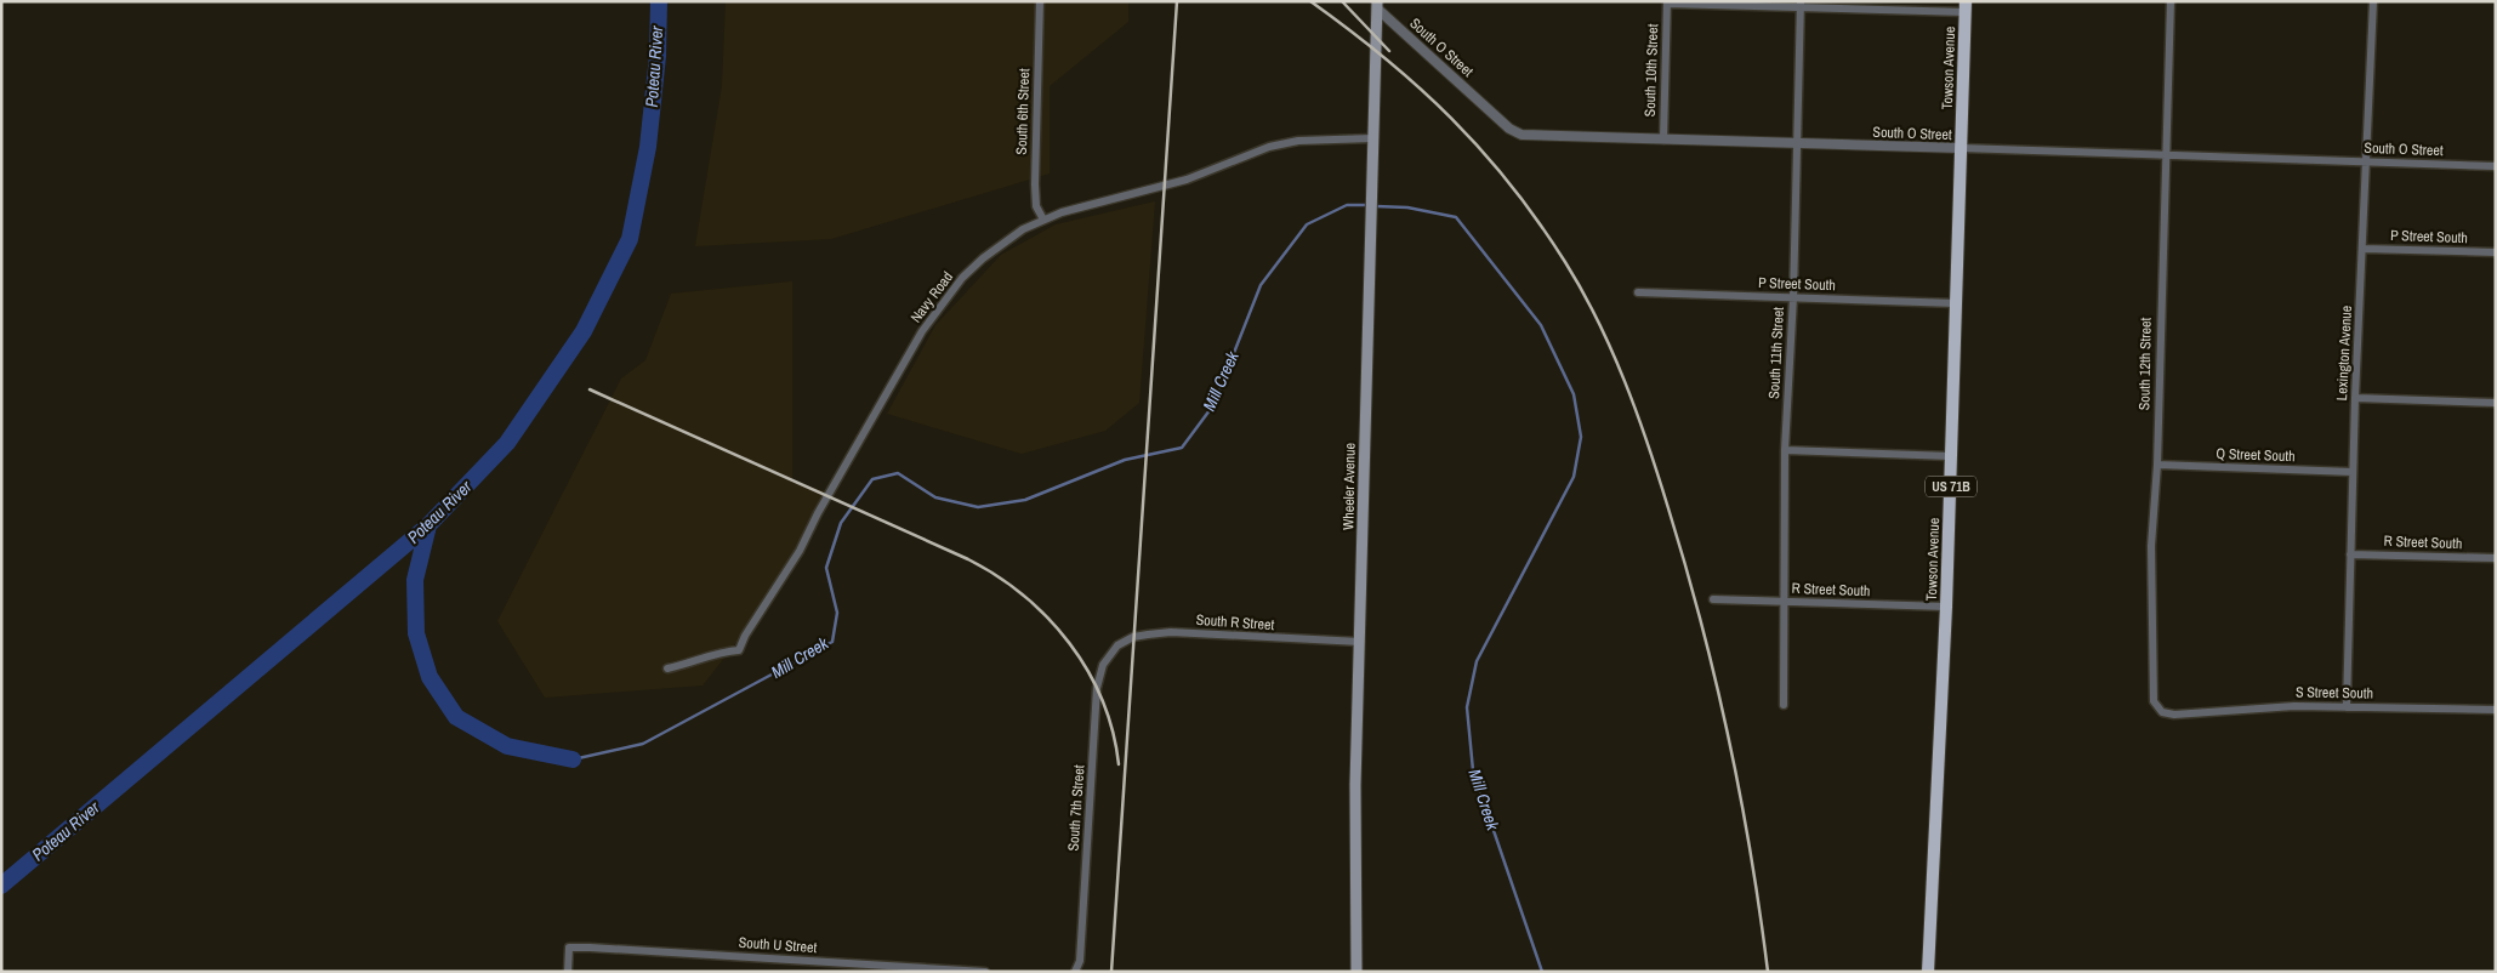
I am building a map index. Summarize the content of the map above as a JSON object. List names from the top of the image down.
{
  "streets": {
    "main road": ["Towson Avenue", "Wheeler Avenue", "US 71B"],
    "street": [
      "South O Street",
      "South 10th Street",
      "South 6th Street",
      "P Street South",
      "Navy Road",
      "South 11th Street",
      "Lexington Avenue",
      "South 12th Street",
      "Q Street South",
      "R Street South",
      "South R Street",
      "S Street South",
      "South 7th Street",
      "South U Street"
    ]
  },
  "crossings": [
    ["South O Street", "Towson Avenue"],
    ["South O Street", "South 10th Street"],
    ["South O Street", "South 11th Street"],
    ["South O Street", "Lexington Avenue"],
    ["South O Street", "South 12th Street"],
    ["South O Street", "Wheeler Avenue"],
    ["Towson Avenue", "P Street South"],
    ["Towson Avenue", "R Street South"],
    ["South 6th Street", "Navy Road"],
    ["P Street South", "South 11th Street"],
    ["P Street South", "Lexington Avenue"],
    ["Navy Road", "Wheeler Avenue"],
    ["South 11th Street", "R Street South"],
    ["Lexington Avenue", "Q Street South"],
    ["Lexington Avenue", "R Street South"],
    ["Lexington Avenue", "S Street South"],
    ["South 12th Street", "Q Street South"],
    ["South 12th Street", "S Street South"],
    ["Wheeler Avenue", "South R Street"],
    ["South R Street", "South 7th Street"]
  ],
  "water": ["Poteau River", "Mill Creek"]
}
